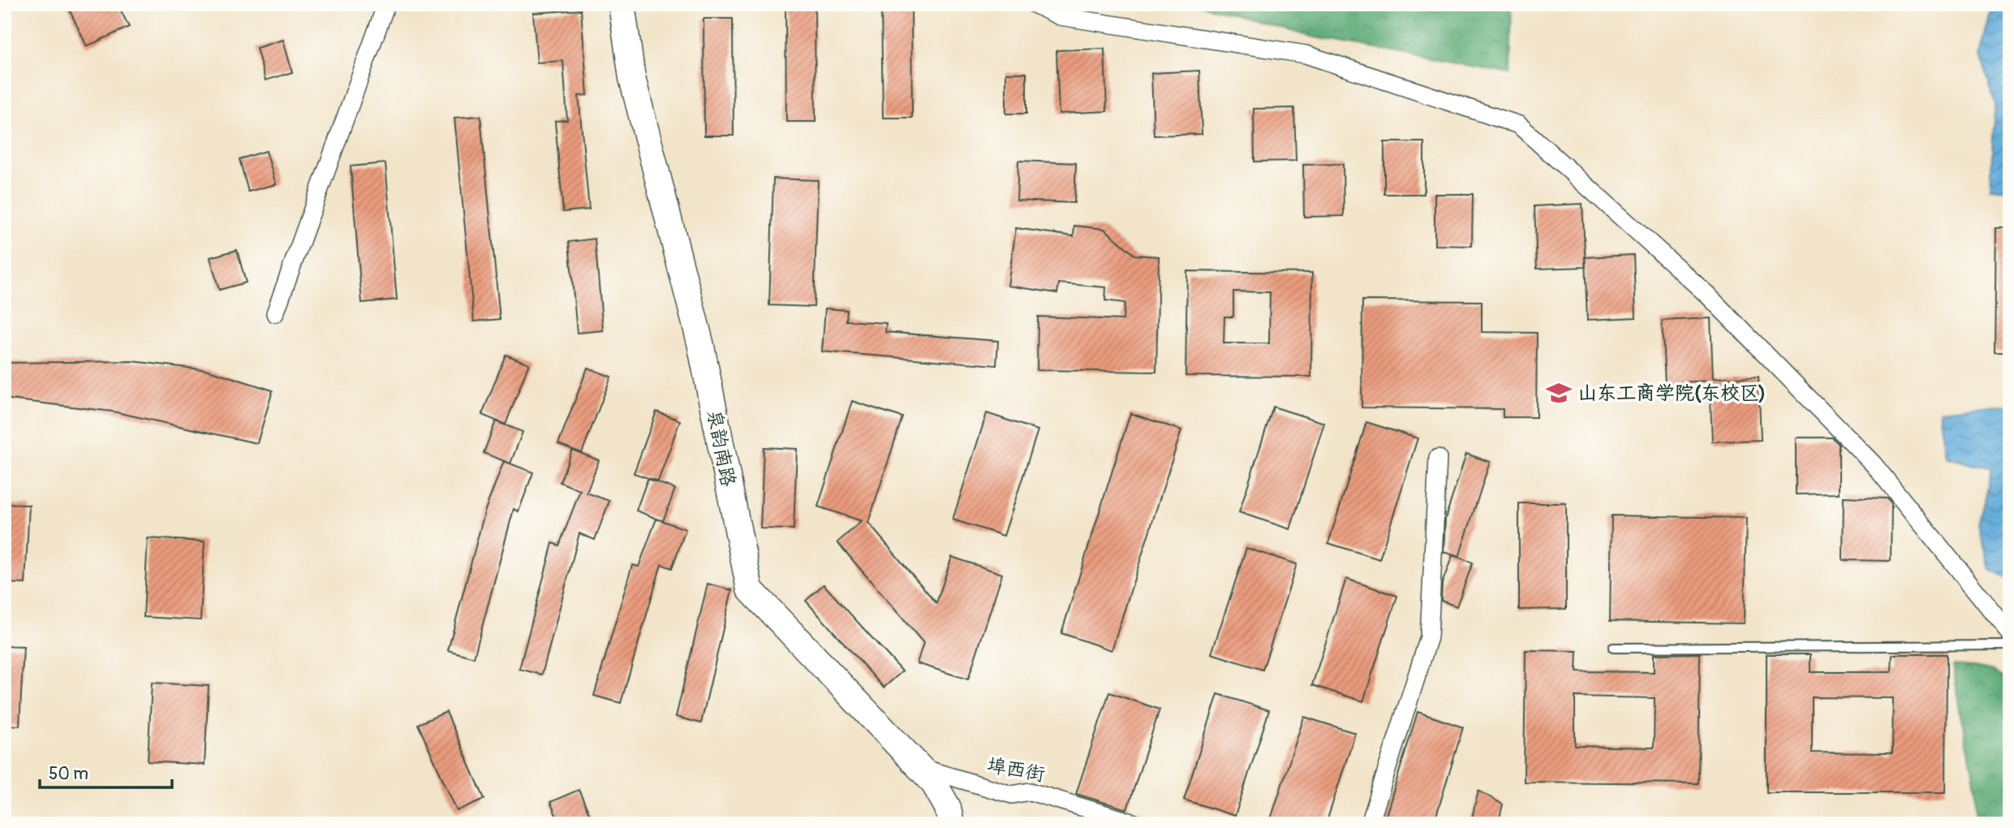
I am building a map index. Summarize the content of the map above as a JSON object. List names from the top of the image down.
{
  "streets": {
    "street": ["泉韵南路", "埠西街"]
  },
  "crossings": [
    ["泉韵南路", "埠西街"]
  ],
  "places": {
    "school or university": ["山东工商学院(东校区)"]
  },
  "scale_bar": "50 m"
}
